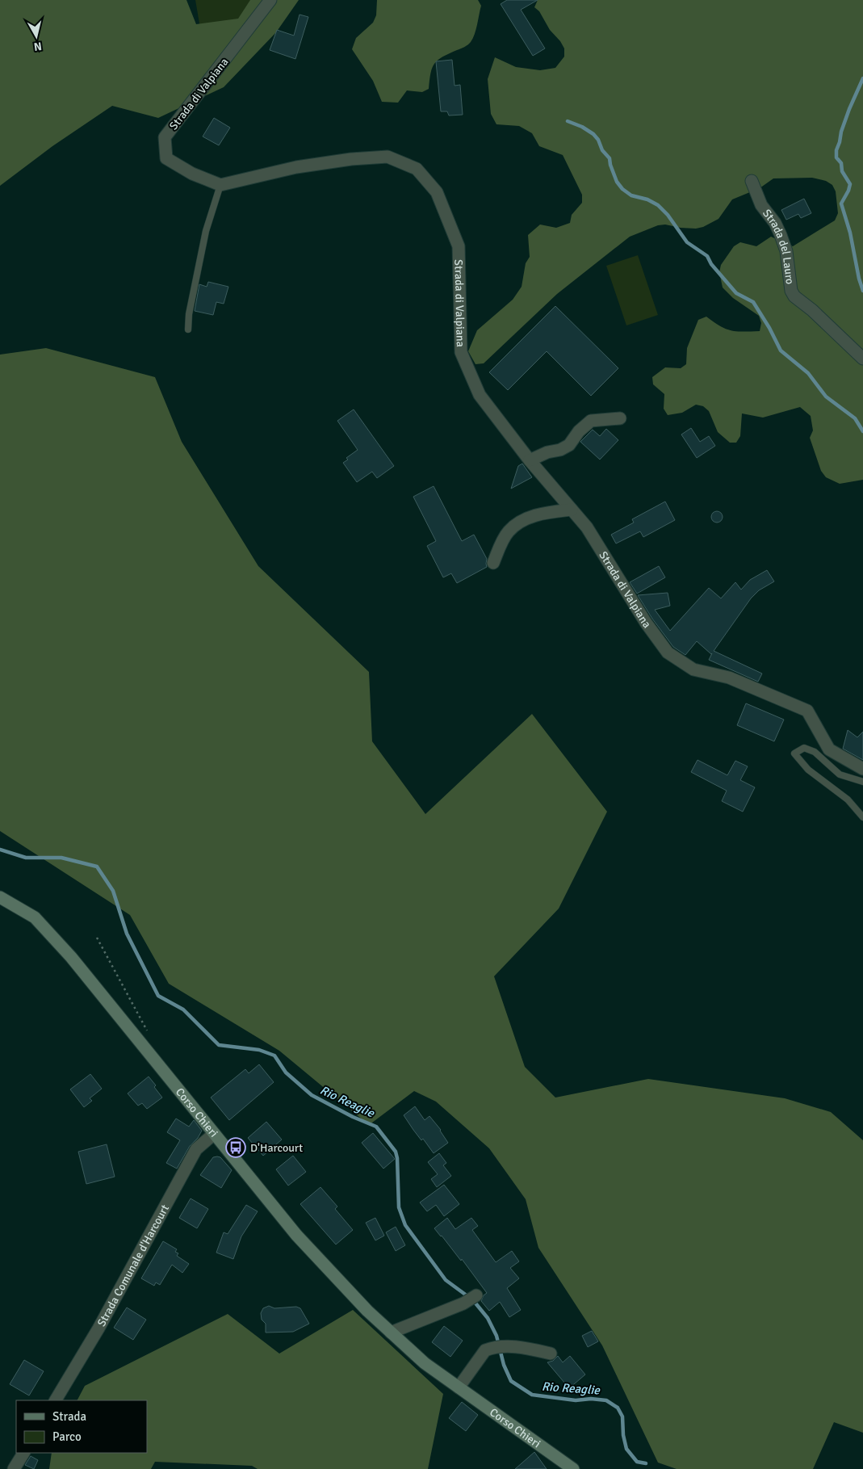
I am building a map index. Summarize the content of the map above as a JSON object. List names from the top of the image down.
{
  "streets": {
    "main road": ["Corso Chieri"],
    "street": ["Strada di Valpiana", "Strada del Lauro", "Strada Comunale d'Harcourt"]
  },
  "crossings": [
    ["Corso Chieri", "Strada Comunale d'Harcourt"]
  ],
  "water": ["Rio Reaglie"],
  "places": {
    "bus stop": ["D'Harcourt"]
  },
  "legend": ["Strada", "Parco"],
  "north": "bottom"
}
